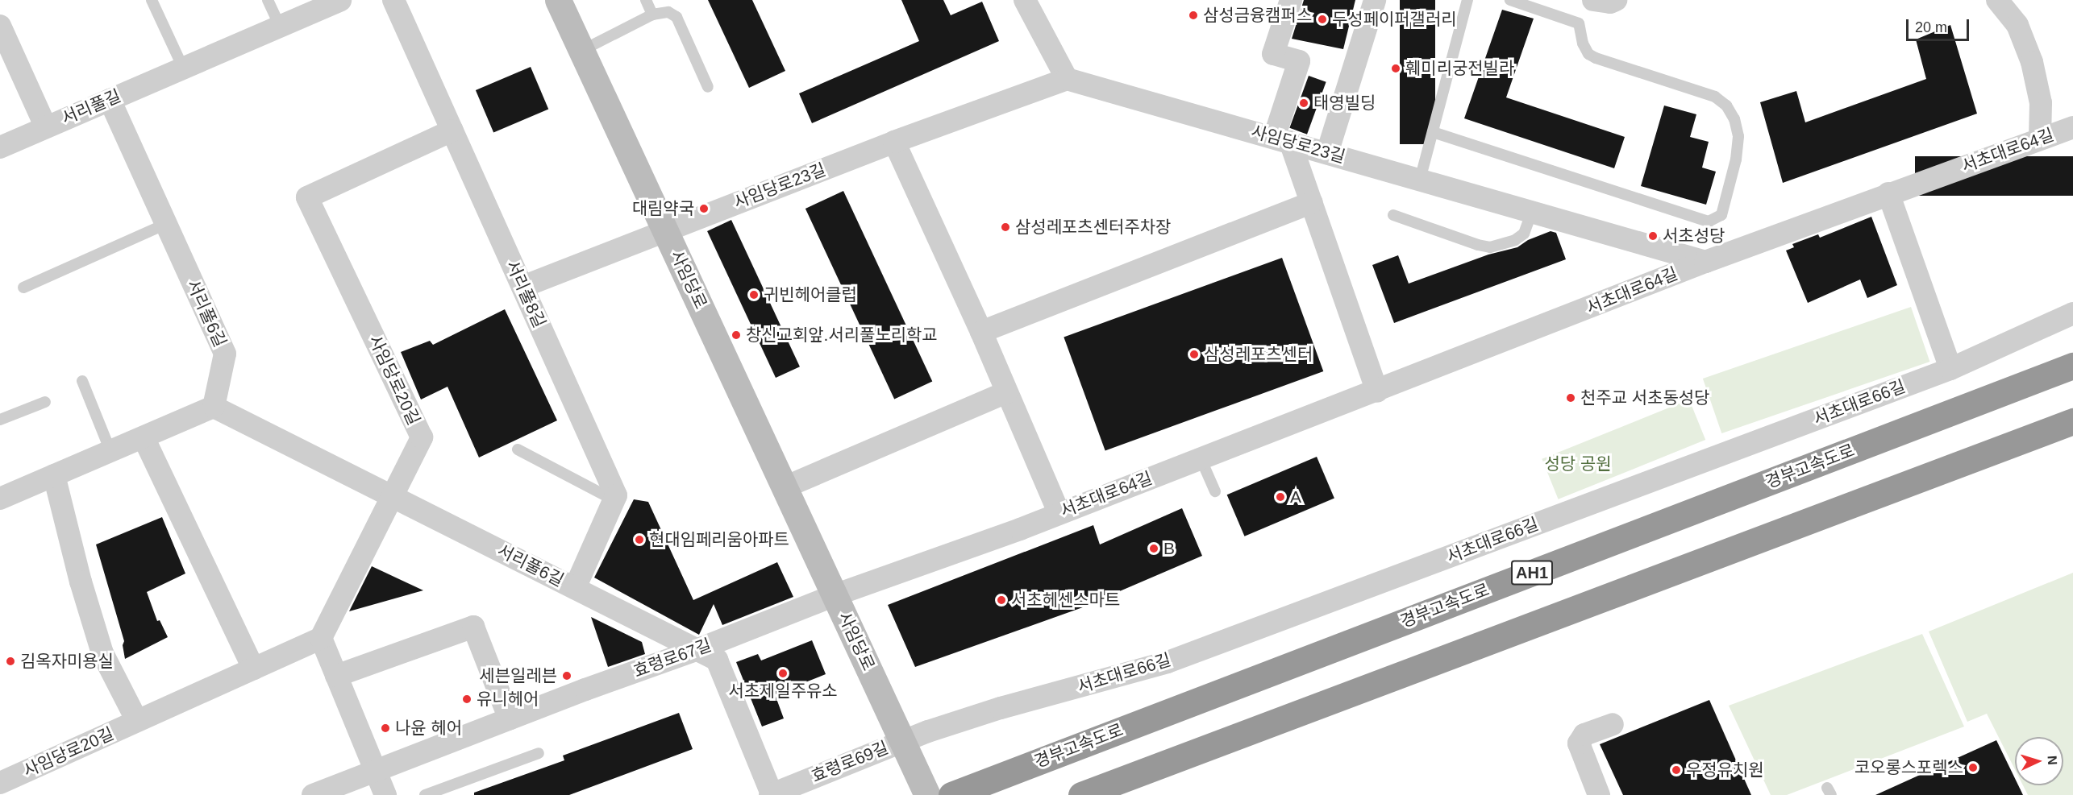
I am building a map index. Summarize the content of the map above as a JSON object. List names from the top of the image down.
{
  "streets": {
    "highway": ["경부고속도로", "AH1"],
    "main road": ["사임당로"],
    "street": [
      "서리풀길",
      "사임당로23길",
      "서초대로64길",
      "서리풀8길",
      "서리풀6길",
      "사임당로20길",
      "서초대로66길",
      "효령로67길",
      "효령로69길"
    ]
  },
  "crossings": [
    ["서리풀길", "서리풀6길"],
    ["사임당로23길", "서초대로64길"],
    ["사임당로23길", "사임당로"],
    ["서초대로64길", "사임당로"],
    ["서초대로64길", "효령로67길"],
    ["사임당로", "서리풀8길"],
    ["사임당로", "서초대로66길"],
    ["사임당로", "효령로67길"],
    ["사임당로", "효령로69길"],
    ["서리풀8길", "사임당로20길"],
    ["서리풀6길", "사임당로20길"],
    ["서리풀6길", "효령로67길"],
    ["서리풀6길", "효령로69길"],
    ["서초대로66길", "효령로69길"]
  ],
  "parks": ["성당 공원"],
  "places": [
    "삼성금융캠퍼스",
    "두성페이퍼갤러리",
    "훼미리궁전빌라",
    "태영빌딩",
    "대림약국",
    "삼성레포츠센터주차장",
    "서초성당",
    "귀빈헤어클럽",
    "창신교회앞.서리풀노리학교",
    "삼성레포츠센터",
    "천주교 서초동성당",
    "A",
    "현대임페리움아파트",
    "B",
    "서초헤센스마트",
    "김옥자미용실",
    "서초제일주유소",
    "세븐일레븐",
    "유니헤어",
    "나윤 헤어",
    "코오롱스포렉스",
    "우정유치원"
  ],
  "scale_bar": "20 m",
  "north": "right"
}
